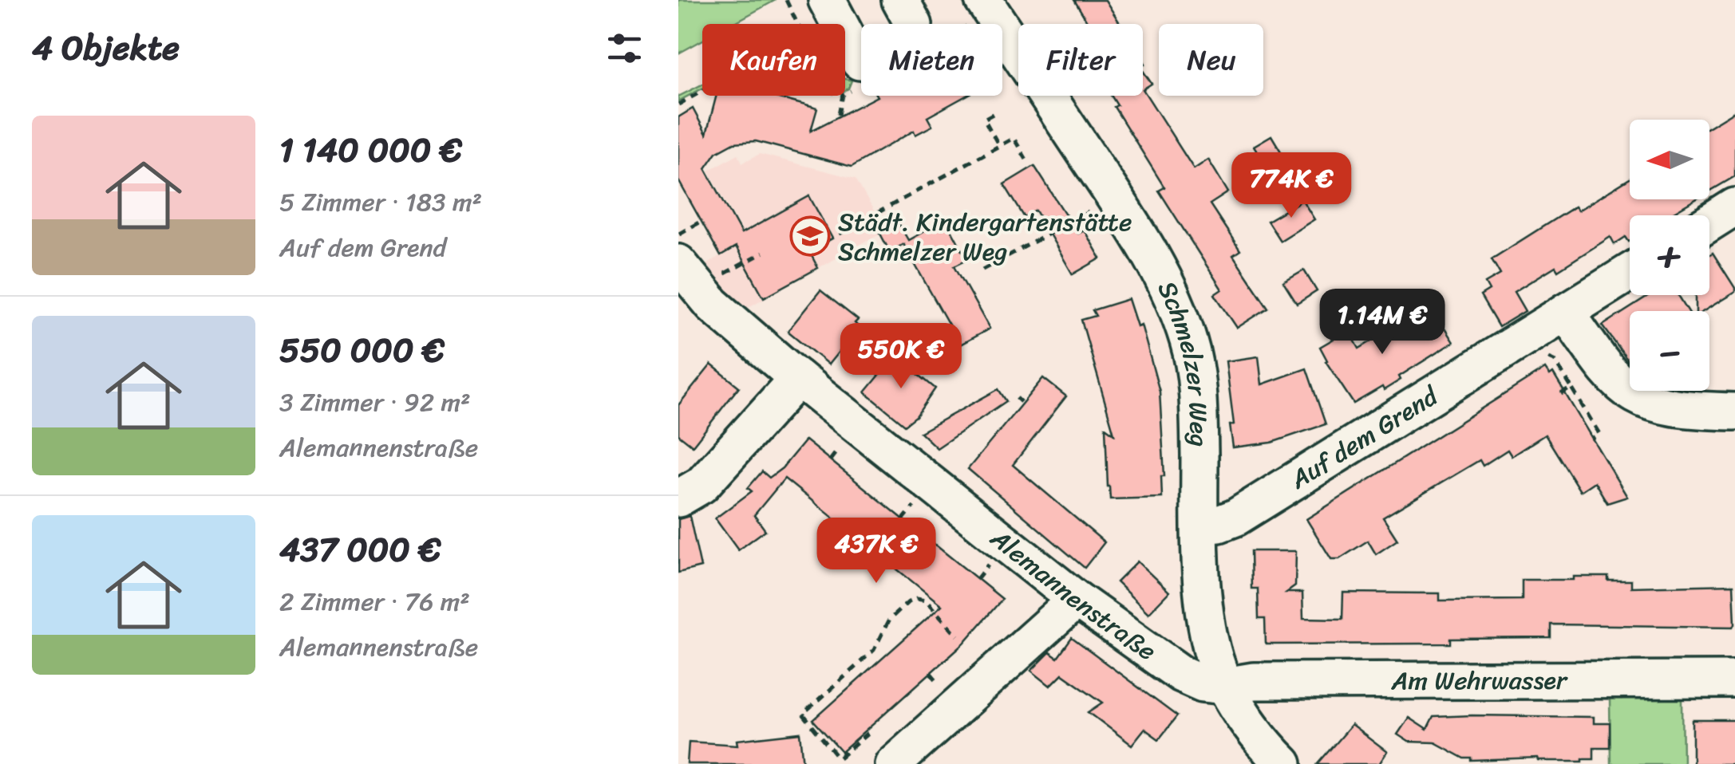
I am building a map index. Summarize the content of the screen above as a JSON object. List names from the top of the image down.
{
  "streets": {
    "street": [
      "Schmelzer Weg",
      "Auf dem Grend",
      "Alemannenstraße",
      "Am Wehrwasser"
    ]
  },
  "crossings": [
    ["Schmelzer Weg", "Auf dem Grend"],
    ["Schmelzer Weg", "Alemannenstraße"],
    ["Schmelzer Weg", "Am Wehrwasser"],
    ["Alemannenstraße", "Am Wehrwasser"]
  ],
  "places": {
    "school or university": ["Städt. Kindergartenstätte Schmelzer Weg"]
  },
  "north": "left",
  "page": {
    "heading": "4 Objekte",
    "chip": [
      "Kaufen",
      "Mieten",
      "Filter",
      "Neu"
    ],
    "list": [
      {
        "name": "1 140 000 €",
        "note": "5 Zimmer · 183 m² · Auf dem Grend"
      },
      {
        "name": "550 000 €",
        "note": "3 Zimmer · 92 m² · Alemannenstraße"
      },
      {
        "name": "437 000 €",
        "note": "2 Zimmer · 76 m² · Alemannenstraße"
      }
    ],
    "map_buttons": ["+", "−"],
    "price": [
      "774K €",
      "1.14M €",
      "550K €",
      "437K €"
    ]
  }
}
